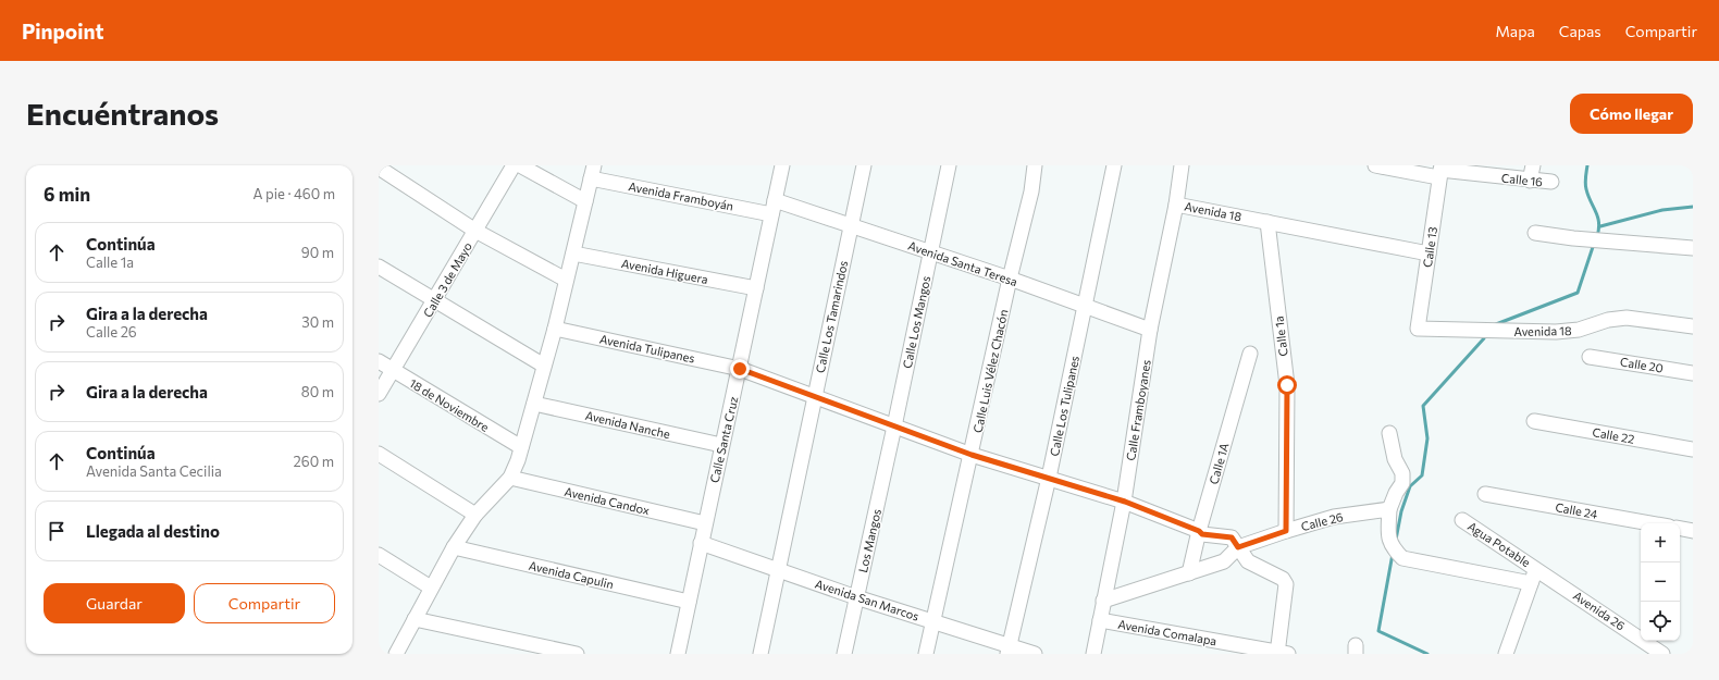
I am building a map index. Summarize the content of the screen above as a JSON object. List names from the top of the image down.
{
  "streets": {
    "street": [
      "Calle 16",
      "Avenida Framboyán",
      "Avenida 18",
      "Calle 13",
      "Avenida Santa Teresa",
      "Avenida Higuera",
      "Calle 3 de Mayo",
      "Calle Los Tamarindos",
      "Calle Los Mangos",
      "Calle 1a",
      "Avenida Tulipanes",
      "Calle 20",
      "Calle Luis Vélez Chacón",
      "18 de Noviembre",
      "Calle Los Tulipanes",
      "Calle Framboyanes",
      "Avenida Nanche",
      "Calle 22",
      "Calle Santa Cruz",
      "Calle 1A",
      "Avenida Candox",
      "Calle 24",
      "Calle 26",
      "Los Mangos",
      "Agua Potable",
      "Avenida Capulin",
      "Avenida San Marcos",
      "Avenida 26",
      "Avenida Comalapa"
    ]
  },
  "crossings": [
    ["Calle 16", "Calle 13"],
    ["Avenida Framboyán", "Avenida Santa Teresa"],
    ["Avenida Framboyán", "Calle Santa Cruz"],
    ["Avenida 18", "Calle 13"],
    ["Avenida 18", "Calle 1a"],
    ["Avenida 18", "Calle Framboyanes"],
    ["Avenida Santa Teresa", "Calle Los Tamarindos"],
    ["Avenida Santa Teresa", "Calle Los Mangos"],
    ["Avenida Santa Teresa", "Calle Luis Vélez Chacón"],
    ["Avenida Santa Teresa", "Calle Los Tulipanes"],
    ["Avenida Santa Teresa", "Calle Framboyanes"],
    ["Avenida Santa Teresa", "Calle Santa Cruz"],
    ["Avenida Higuera", "Calle Santa Cruz"],
    ["Calle 3 de Mayo", "18 de Noviembre"],
    ["Calle Los Tamarindos", "Avenida Tulipanes"],
    ["Calle Los Tamarindos", "Avenida San Marcos"],
    ["Calle Los Mangos", "Avenida Tulipanes"],
    ["Calle Los Mangos", "Los Mangos"],
    ["Calle 1a", "Calle 26"],
    ["Avenida Tulipanes", "Calle Luis Vélez Chacón"],
    ["Avenida Tulipanes", "Calle Los Tulipanes"],
    ["Avenida Tulipanes", "Calle Framboyanes"],
    ["Avenida Tulipanes", "Calle Santa Cruz"],
    ["Avenida Tulipanes", "Calle 1A"],
    ["Avenida Tulipanes", "Calle 26"],
    ["Avenida Tulipanes", "Los Mangos"],
    ["Avenida Tulipanes", "Avenida Comalapa"],
    ["Calle Luis Vélez Chacón", "Avenida San Marcos"],
    ["Calle Los Tulipanes", "Avenida San Marcos"],
    ["Calle Framboyanes", "Calle 26"],
    ["Calle Framboyanes", "Avenida Comalapa"],
    ["Avenida Nanche", "Calle Santa Cruz"],
    ["Calle Santa Cruz", "Avenida Candox"],
    ["Calle Santa Cruz", "Avenida Capulin"],
    ["Calle Santa Cruz", "Avenida San Marcos"],
    ["Calle 1A", "Calle 26"],
    ["Los Mangos", "Avenida San Marcos"],
    ["Agua Potable", "Avenida 26"]
  ],
  "page": {
    "header": "Pinpoint",
    "nav": ["Mapa", "Capas", "Compartir"],
    "buttons": [
      "Cómo llegar",
      ["Guardar", "Compartir"]
    ],
    "title": "Encuéntranos",
    "heading": ["6 min", "A pie · 460 m"],
    "list": [
      ["Continúa", "Calle 1a", "90 m"],
      ["Gira a la derecha", "Calle 26", "30 m"],
      ["Gira a la derecha", "80 m"],
      ["Continúa", "Avenida Santa Cecilia", "260 m"],
      "Llegada al destino"
    ],
    "map_buttons": ["+", "−"]
  }
}
